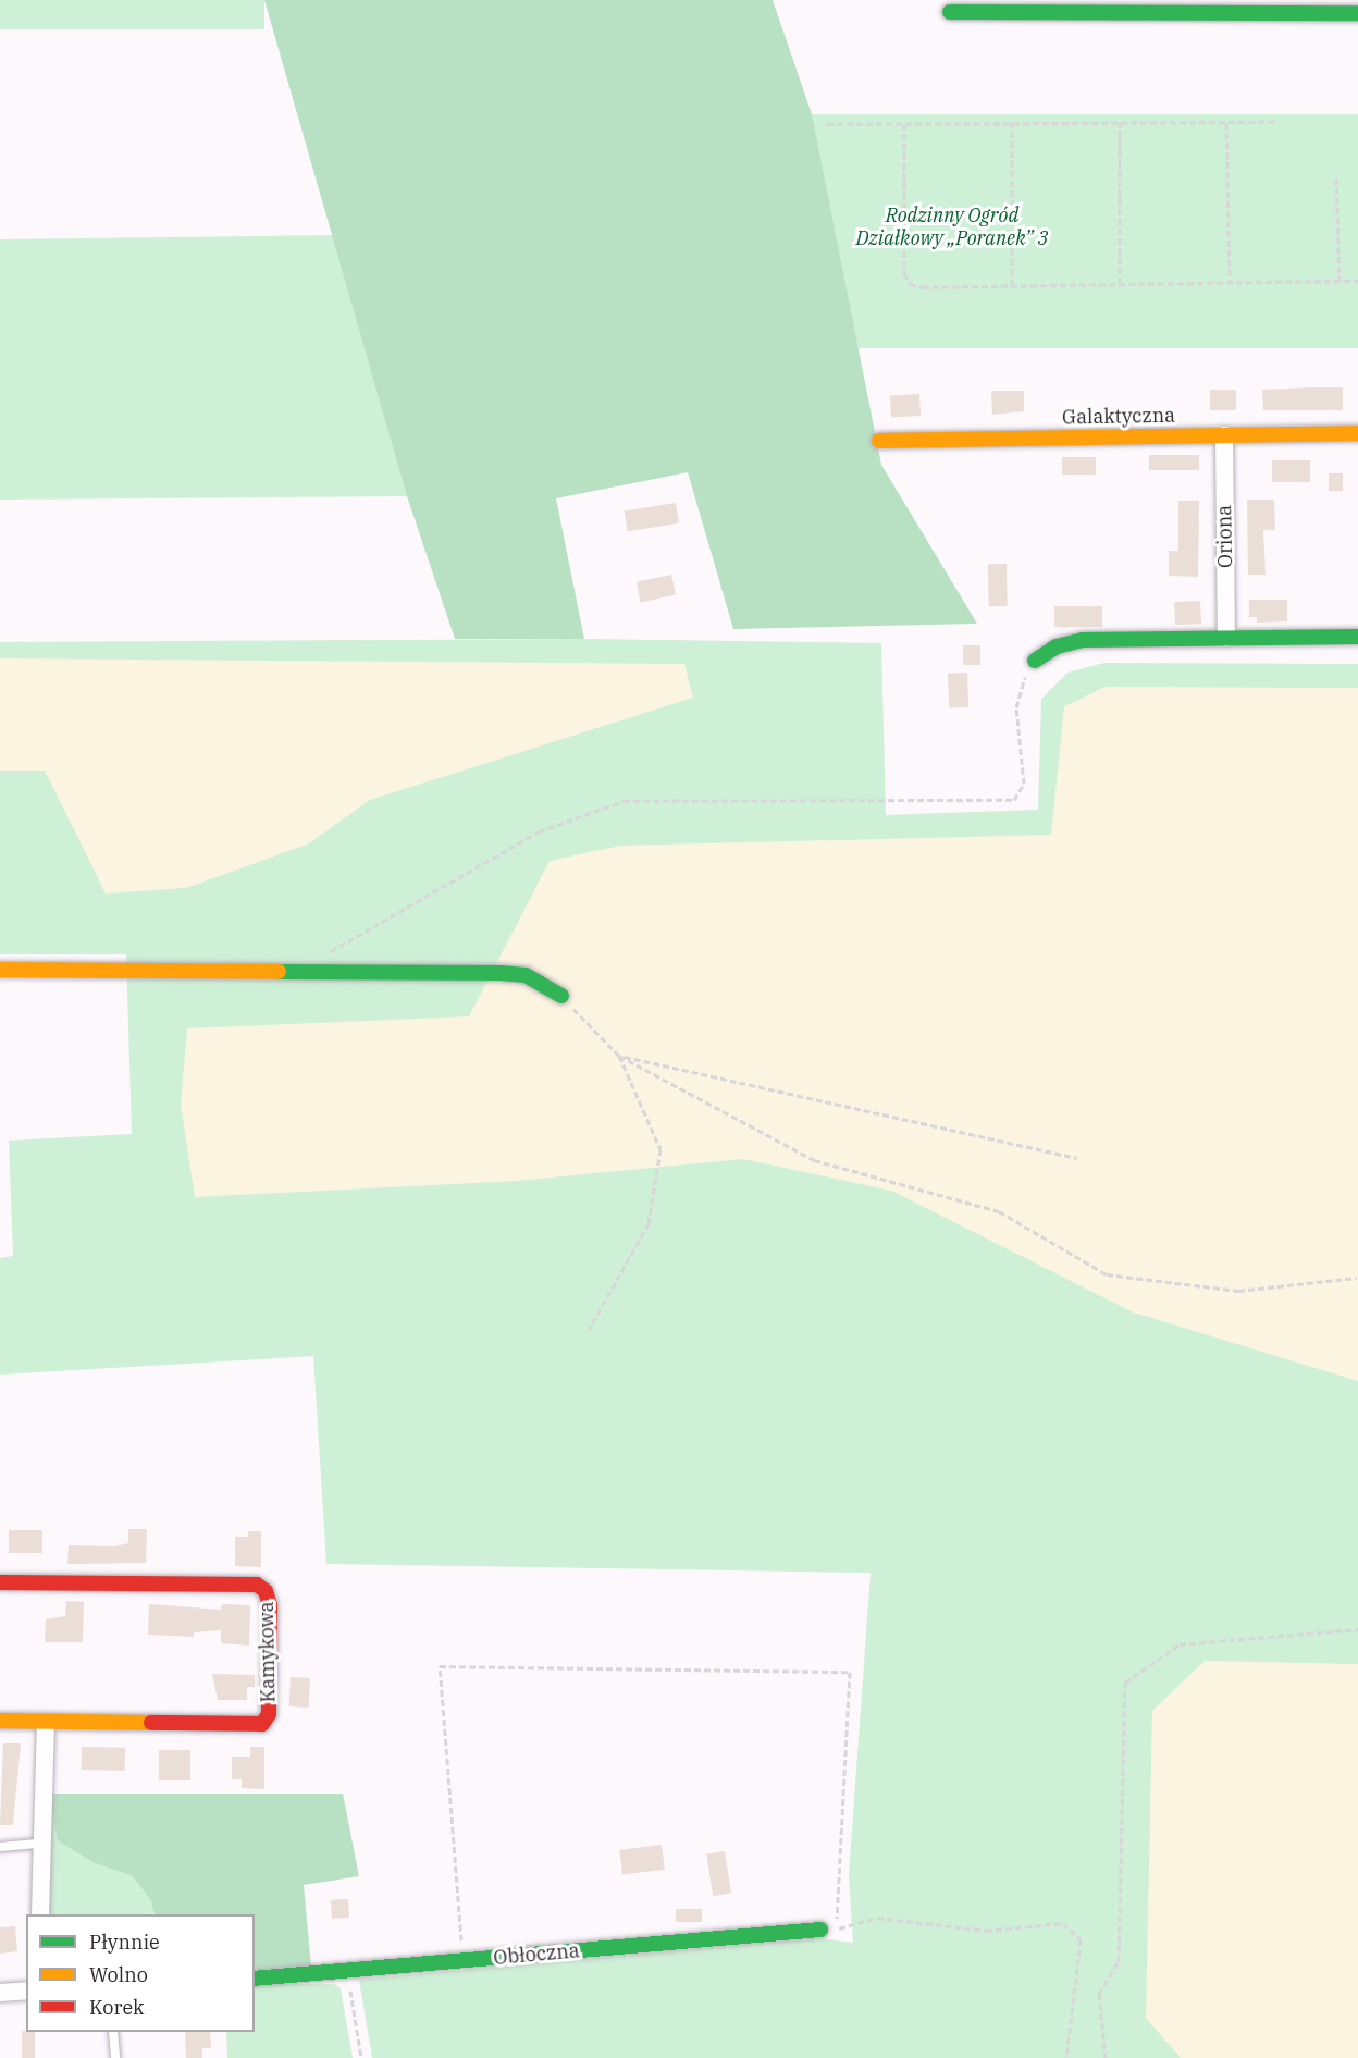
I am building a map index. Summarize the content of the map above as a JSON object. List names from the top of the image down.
{
  "streets": {
    "street": [
      "Galaktyczna",
      "Oriona",
      "Kamykowa",
      "Obłoczna"
    ]
  },
  "crossings": [
    ["Galaktyczna", "Oriona"]
  ],
  "parks": ["Rodzinny Ogród Działkowy „Poranek” 3"],
  "legend": ["Płynnie", "Wolno", "Korek"]
}
